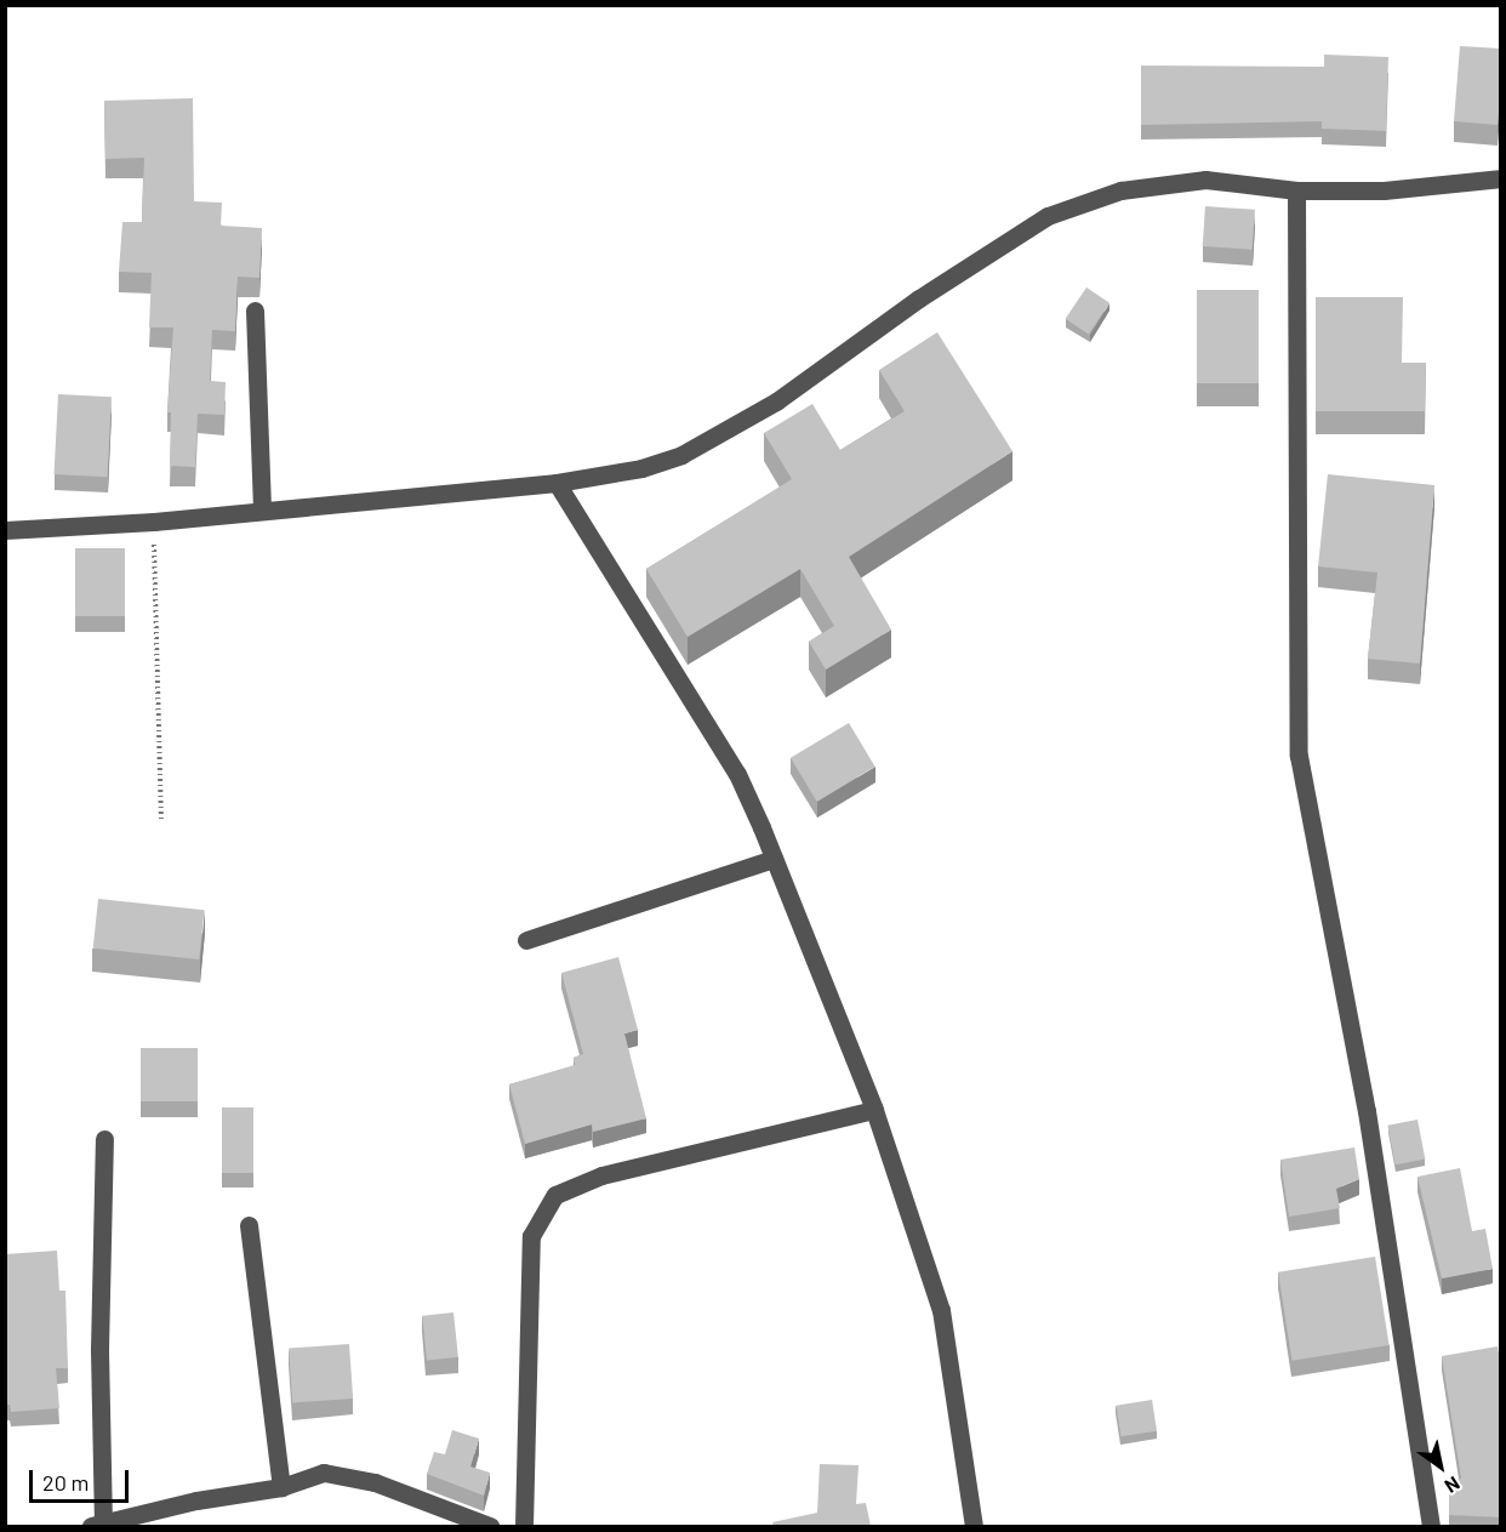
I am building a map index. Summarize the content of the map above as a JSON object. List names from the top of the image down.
{
  "scale_bar": "20 m",
  "north": "bottom right"
}
